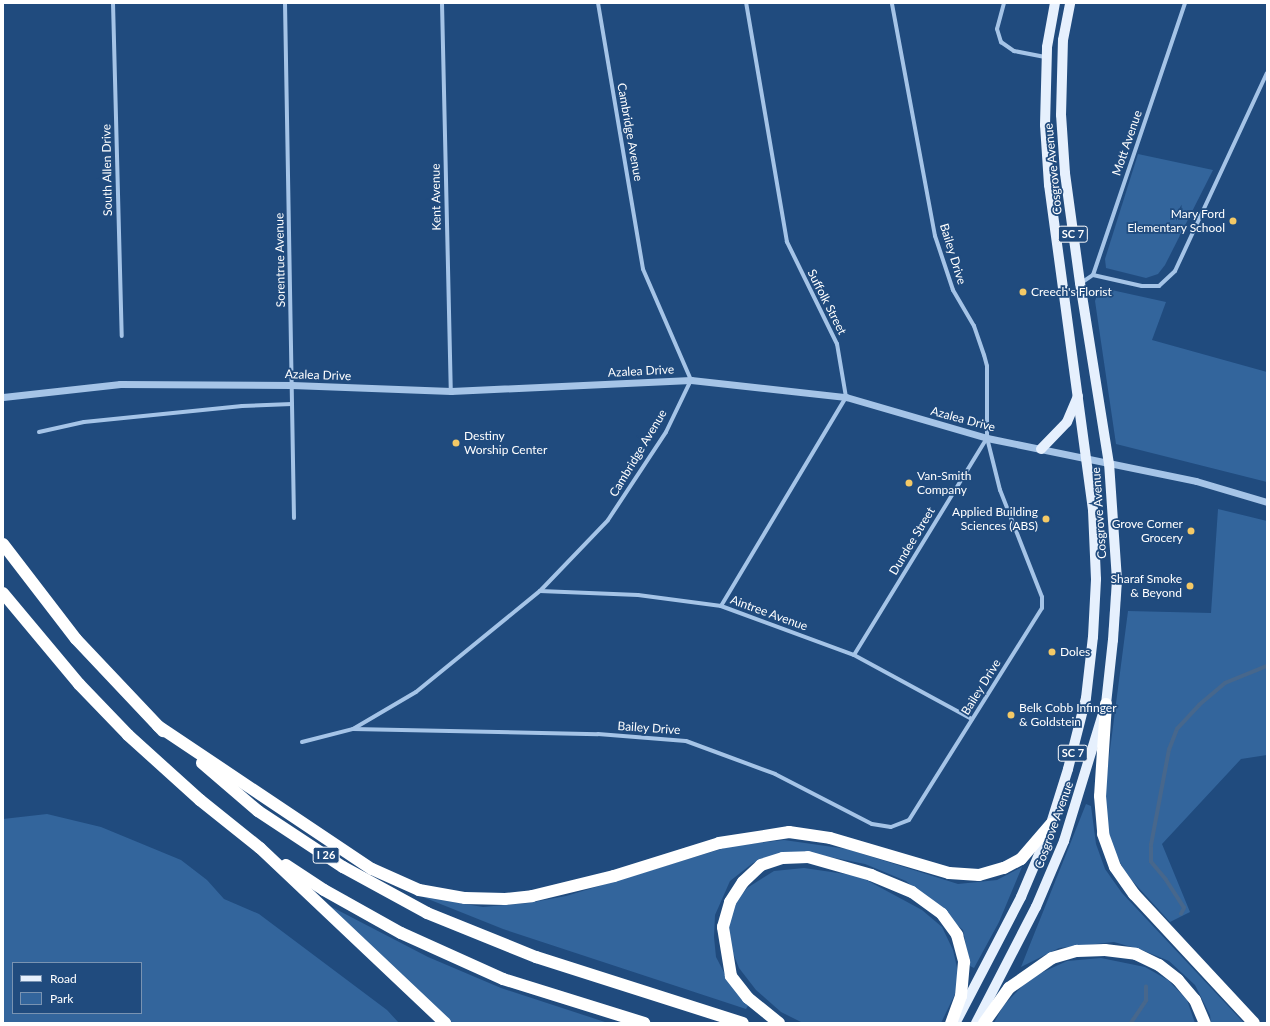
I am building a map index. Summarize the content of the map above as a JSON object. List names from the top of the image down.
{
  "streets": {
    "highway": ["I 26"],
    "main road": ["Cosgrove Avenue", "SC 7"],
    "street": [
      "Cambridge Avenue",
      "Mott Avenue",
      "South Allen Drive",
      "Kent Avenue",
      "Bailey Drive",
      "Sorentrue Avenue",
      "Suffolk Street",
      "Azalea Drive",
      "Dundee Street",
      "Aintree Avenue"
    ]
  },
  "crossings": [
    ["Cambridge Avenue", "Bailey Drive"],
    ["Cambridge Avenue", "Azalea Drive"],
    ["Cambridge Avenue", "Aintree Avenue"],
    ["Cosgrove Avenue", "Azalea Drive"],
    ["Kent Avenue", "Azalea Drive"],
    ["Bailey Drive", "Azalea Drive"],
    ["Bailey Drive", "Dundee Street"],
    ["Bailey Drive", "Aintree Avenue"],
    ["Sorentrue Avenue", "Azalea Drive"],
    ["Suffolk Street", "Azalea Drive"],
    ["Azalea Drive", "Dundee Street"],
    ["Dundee Street", "Aintree Avenue"]
  ],
  "places": [
    "Mary Ford Elementary School",
    "Creech's Florist",
    "Destiny Worship Center",
    "Van-Smith Company",
    "Applied Building Sciences (ABS)",
    "Grove Corner Grocery",
    "Sharaf Smoke & Beyond",
    "Doles",
    "Belk Cobb Infinger & Goldstein"
  ],
  "legend": ["Road", "Park"]
}
